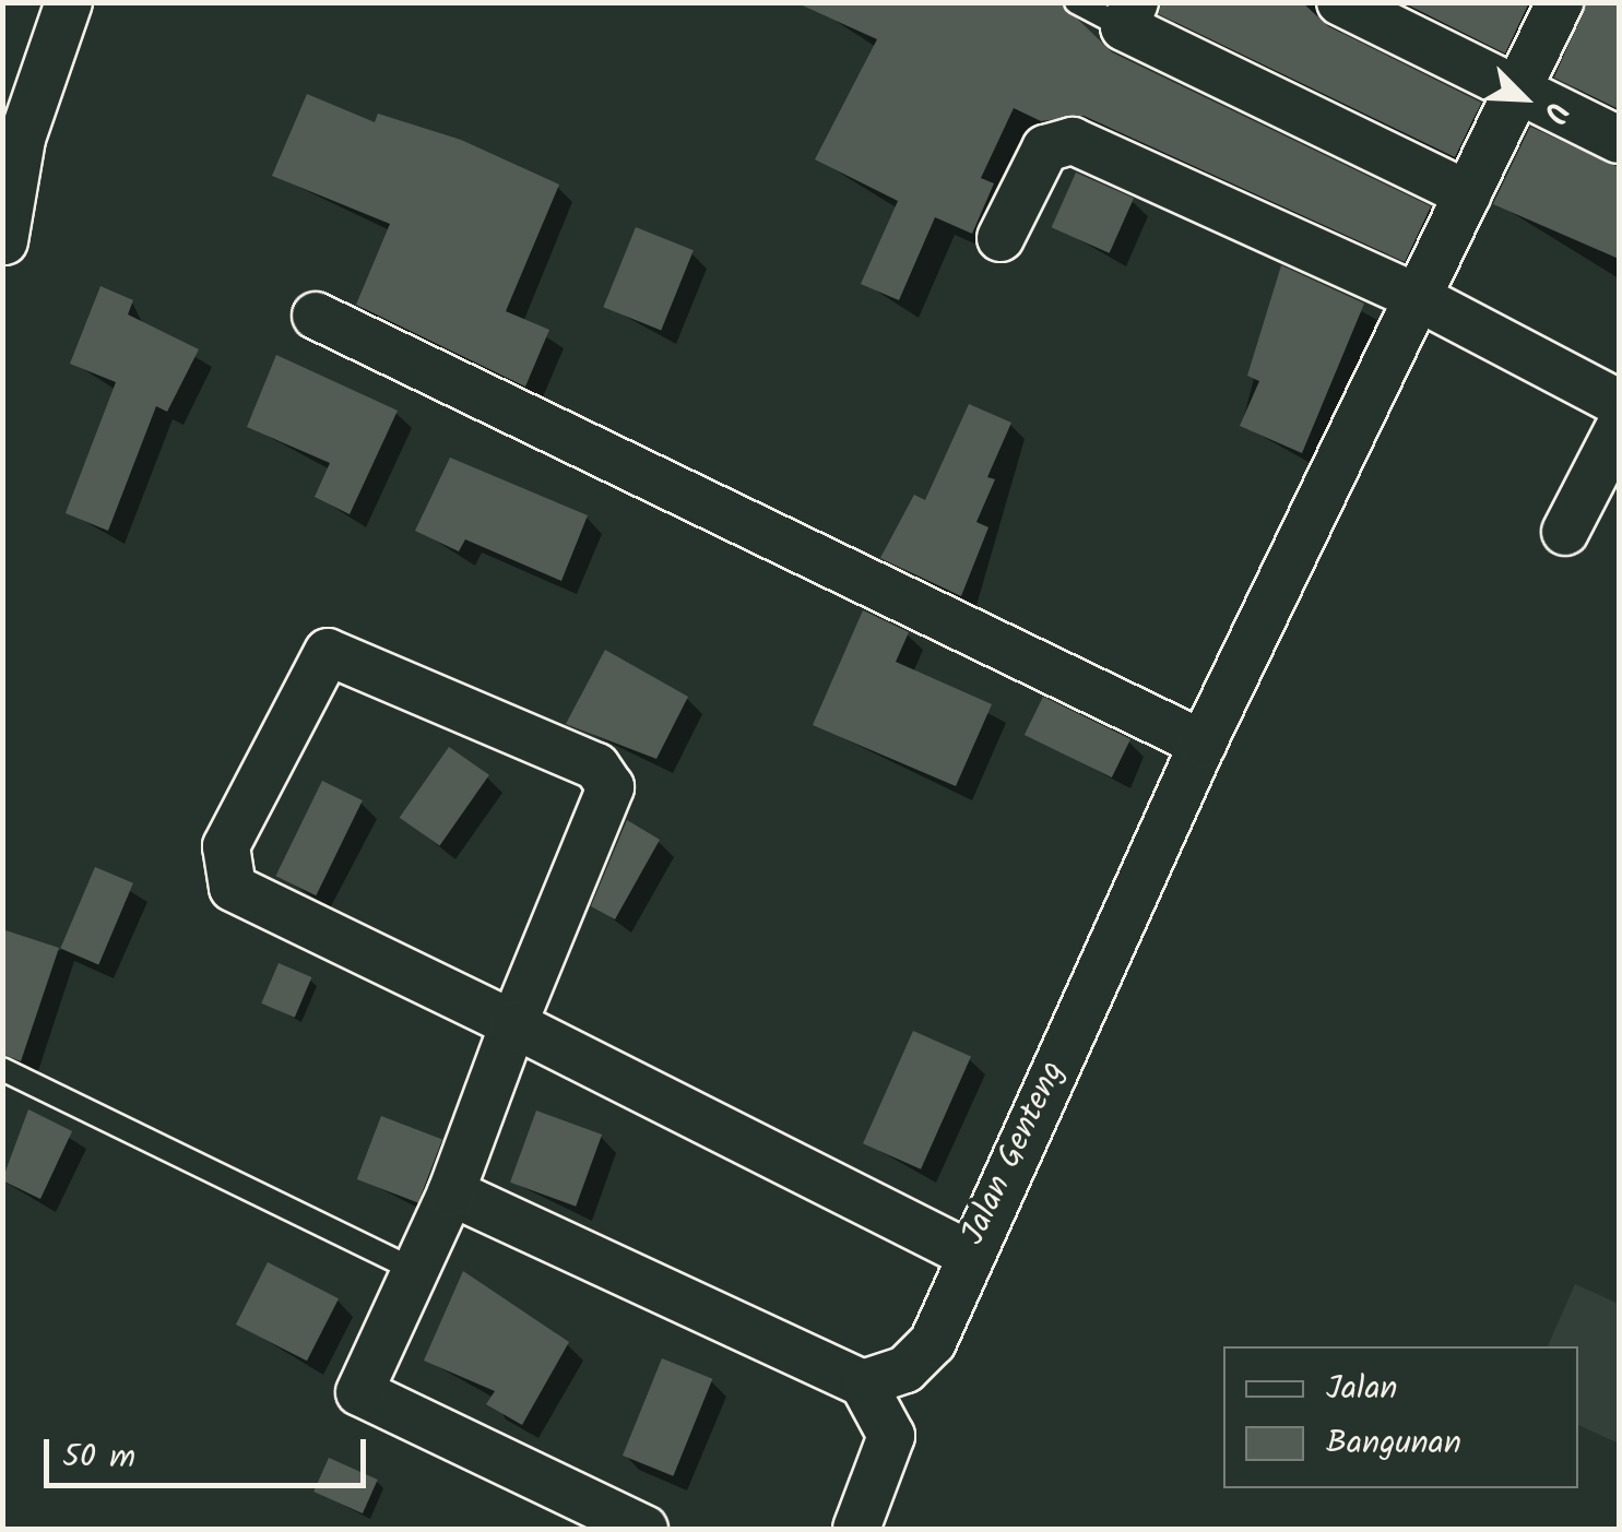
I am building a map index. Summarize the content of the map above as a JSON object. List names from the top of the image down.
{
  "streets": {
    "street": ["Jalan Genteng"]
  },
  "legend": ["Jalan", "Bangunan"],
  "scale_bar": "50 m",
  "north": "bottom right"
}
